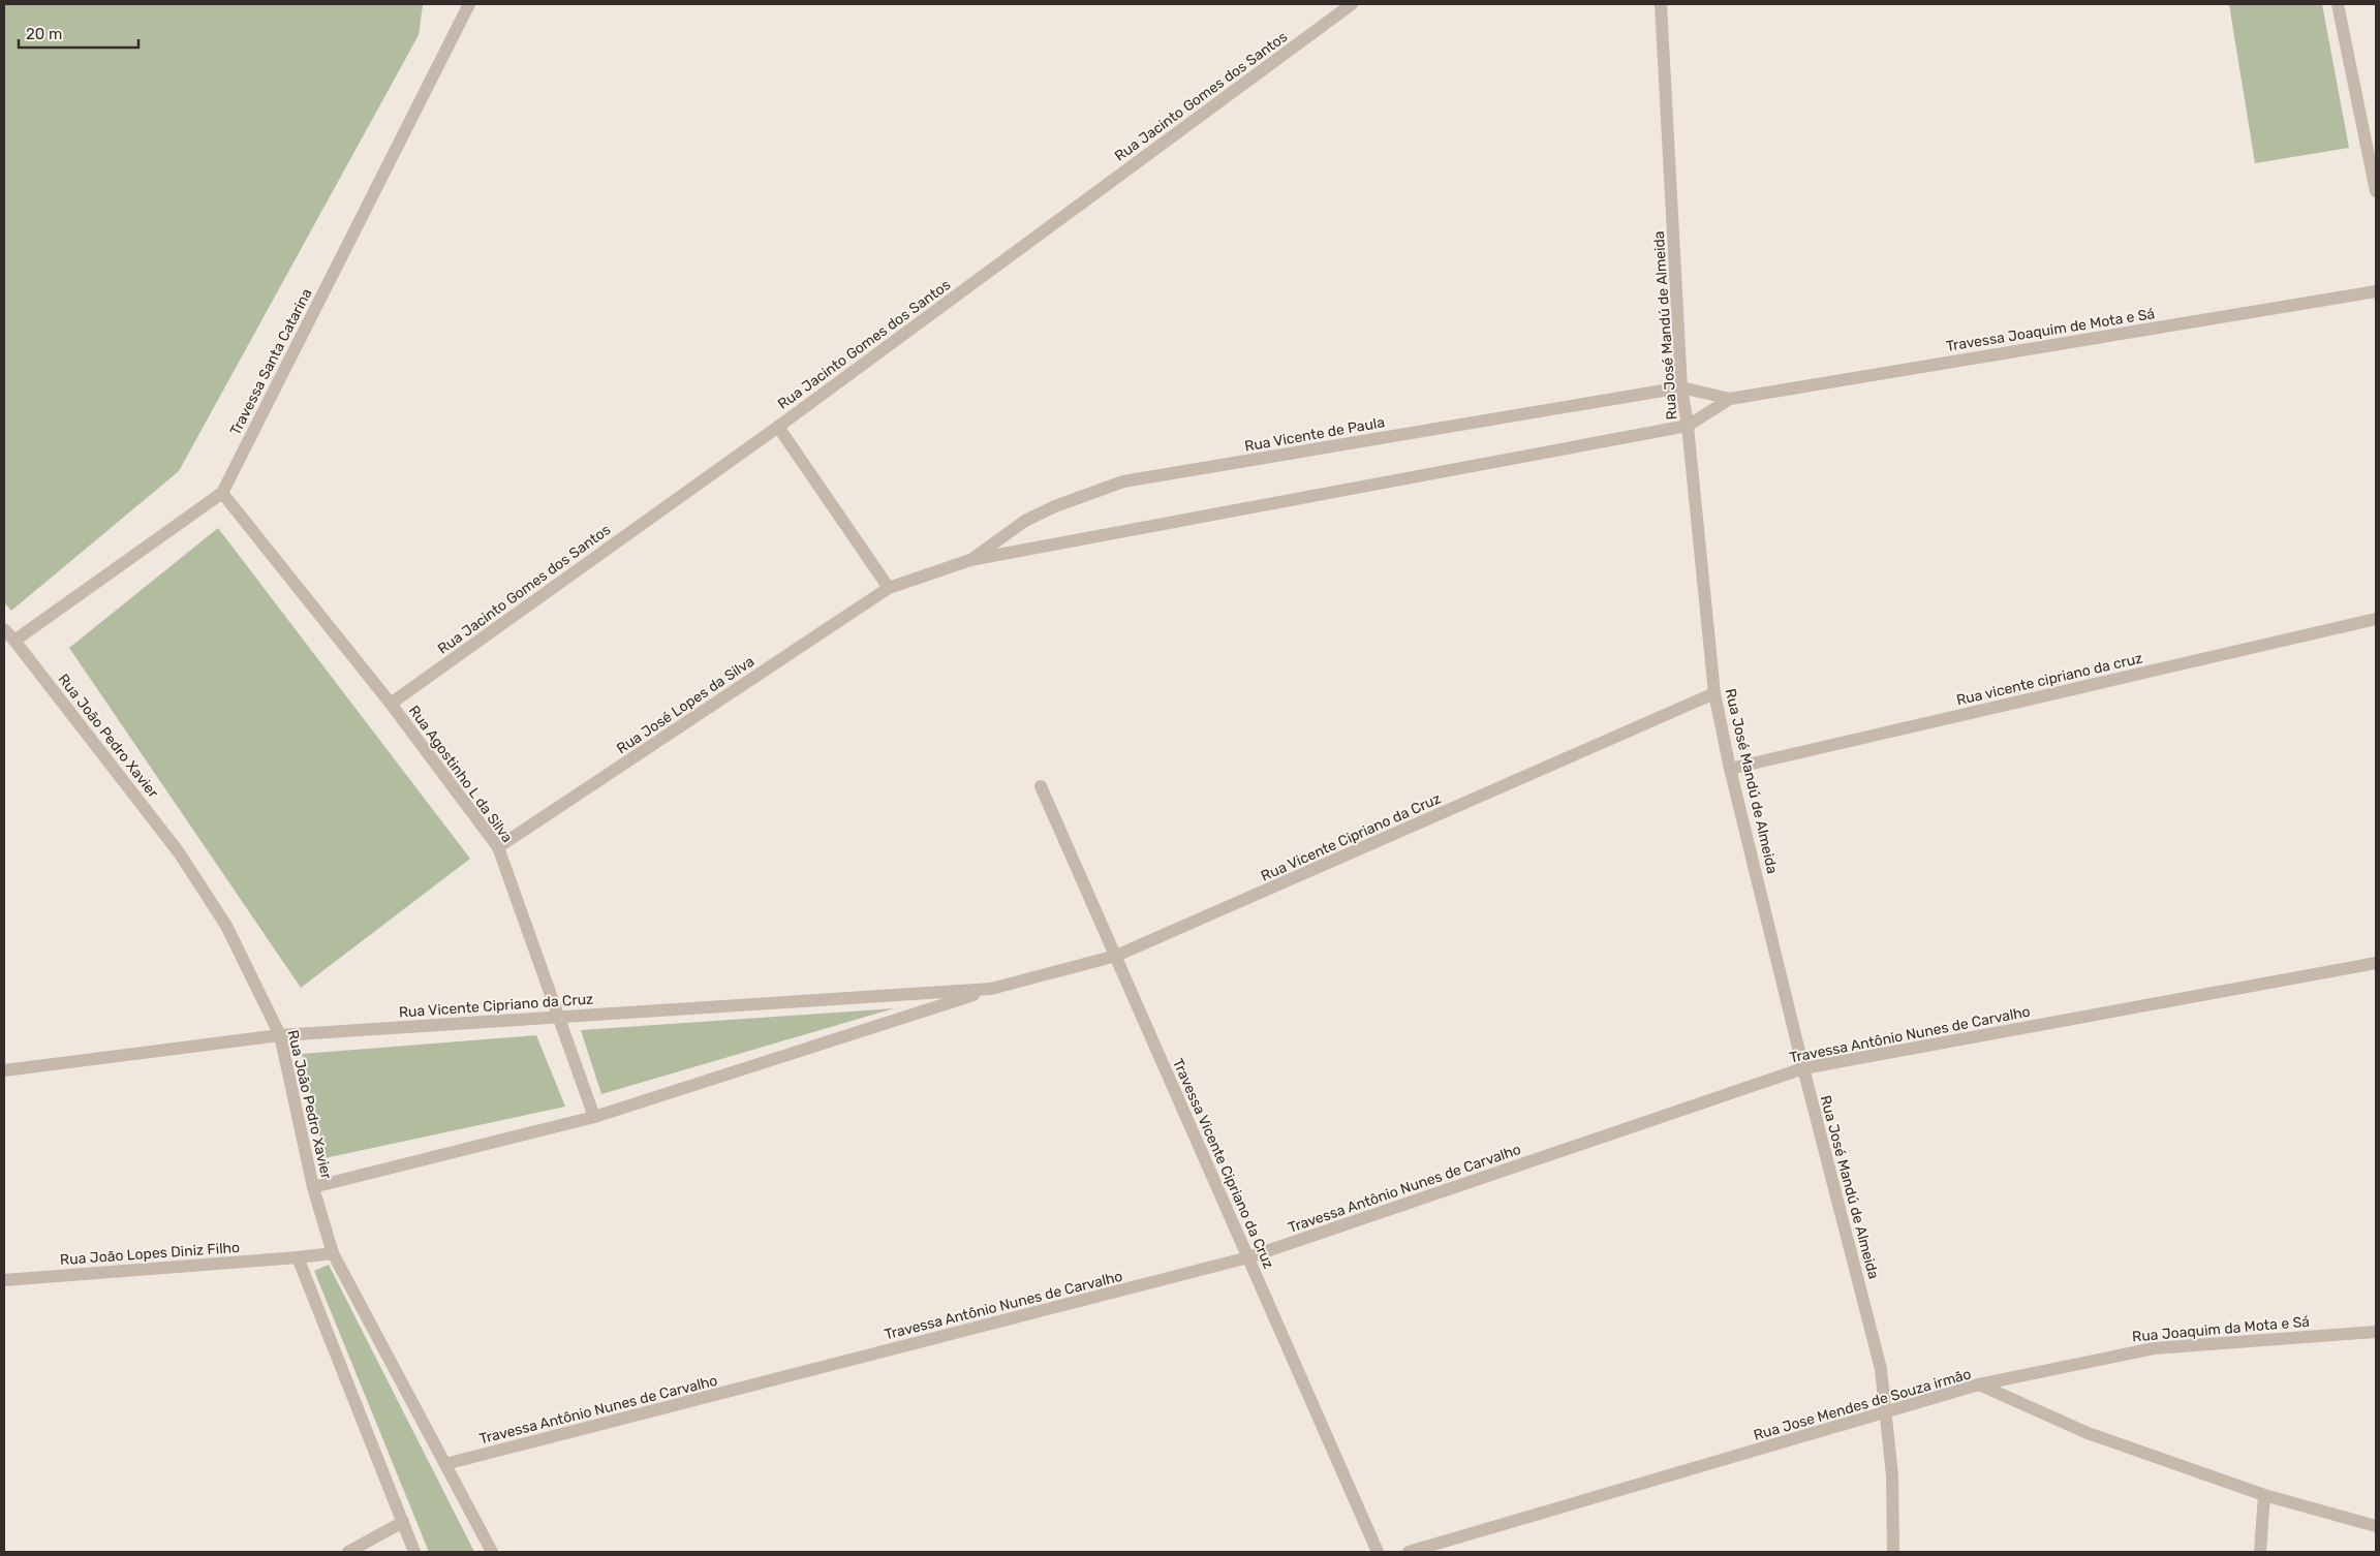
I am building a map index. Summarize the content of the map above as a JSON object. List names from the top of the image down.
{
  "streets": {
    "street": [
      "Rua Jacinto Gomes dos Santos",
      "Rua José Mandú de Almeida",
      "Travessa Joaquim de Mota e Sá",
      "Travessa Santa Catarina",
      "Rua Vicente de Paula",
      "Rua vicente cipriano da cruz",
      "Rua José Lopes da Silva",
      "Rua João Pedro Xavier",
      "Rua Agostinho L da Silva",
      "Rua Vicente Cipriano da Cruz",
      "Travessa Antônio Nunes de Carvalho",
      "Travessa Vicente Cipriano da Cruz",
      "Rua João Lopes Diniz Filho",
      "Rua Joaquim da Mota e Sá",
      "Rua Jose Mendes de Souza irmão"
    ]
  },
  "crossings": [
    ["Rua Jacinto Gomes dos Santos", "Rua Agostinho L da Silva"],
    ["Rua José Mandú de Almeida", "Travessa Joaquim de Mota e Sá"],
    ["Rua José Mandú de Almeida", "Rua Vicente de Paula"],
    ["Rua José Mandú de Almeida", "Rua vicente cipriano da cruz"],
    ["Rua José Mandú de Almeida", "Rua Vicente Cipriano da Cruz"],
    ["Rua José Mandú de Almeida", "Travessa Antônio Nunes de Carvalho"],
    ["Rua José Mandú de Almeida", "Rua Jose Mendes de Souza irmão"],
    ["Travessa Joaquim de Mota e Sá", "Rua Vicente de Paula"],
    ["Travessa Santa Catarina", "Rua João Pedro Xavier"],
    ["Travessa Santa Catarina", "Rua Agostinho L da Silva"],
    ["Rua Vicente de Paula", "Rua José Lopes da Silva"],
    ["Rua José Lopes da Silva", "Rua Agostinho L da Silva"],
    ["Rua João Pedro Xavier", "Rua Vicente Cipriano da Cruz"],
    ["Rua João Pedro Xavier", "Travessa Antônio Nunes de Carvalho"],
    ["Rua João Pedro Xavier", "Rua João Lopes Diniz Filho"],
    ["Rua Agostinho L da Silva", "Rua Vicente Cipriano da Cruz"],
    ["Rua Vicente Cipriano da Cruz", "Travessa Vicente Cipriano da Cruz"],
    ["Travessa Antônio Nunes de Carvalho", "Travessa Vicente Cipriano da Cruz"],
    ["Rua Joaquim da Mota e Sá", "Rua Jose Mendes de Souza irmão"]
  ],
  "scale_bar": "20 m"
}
